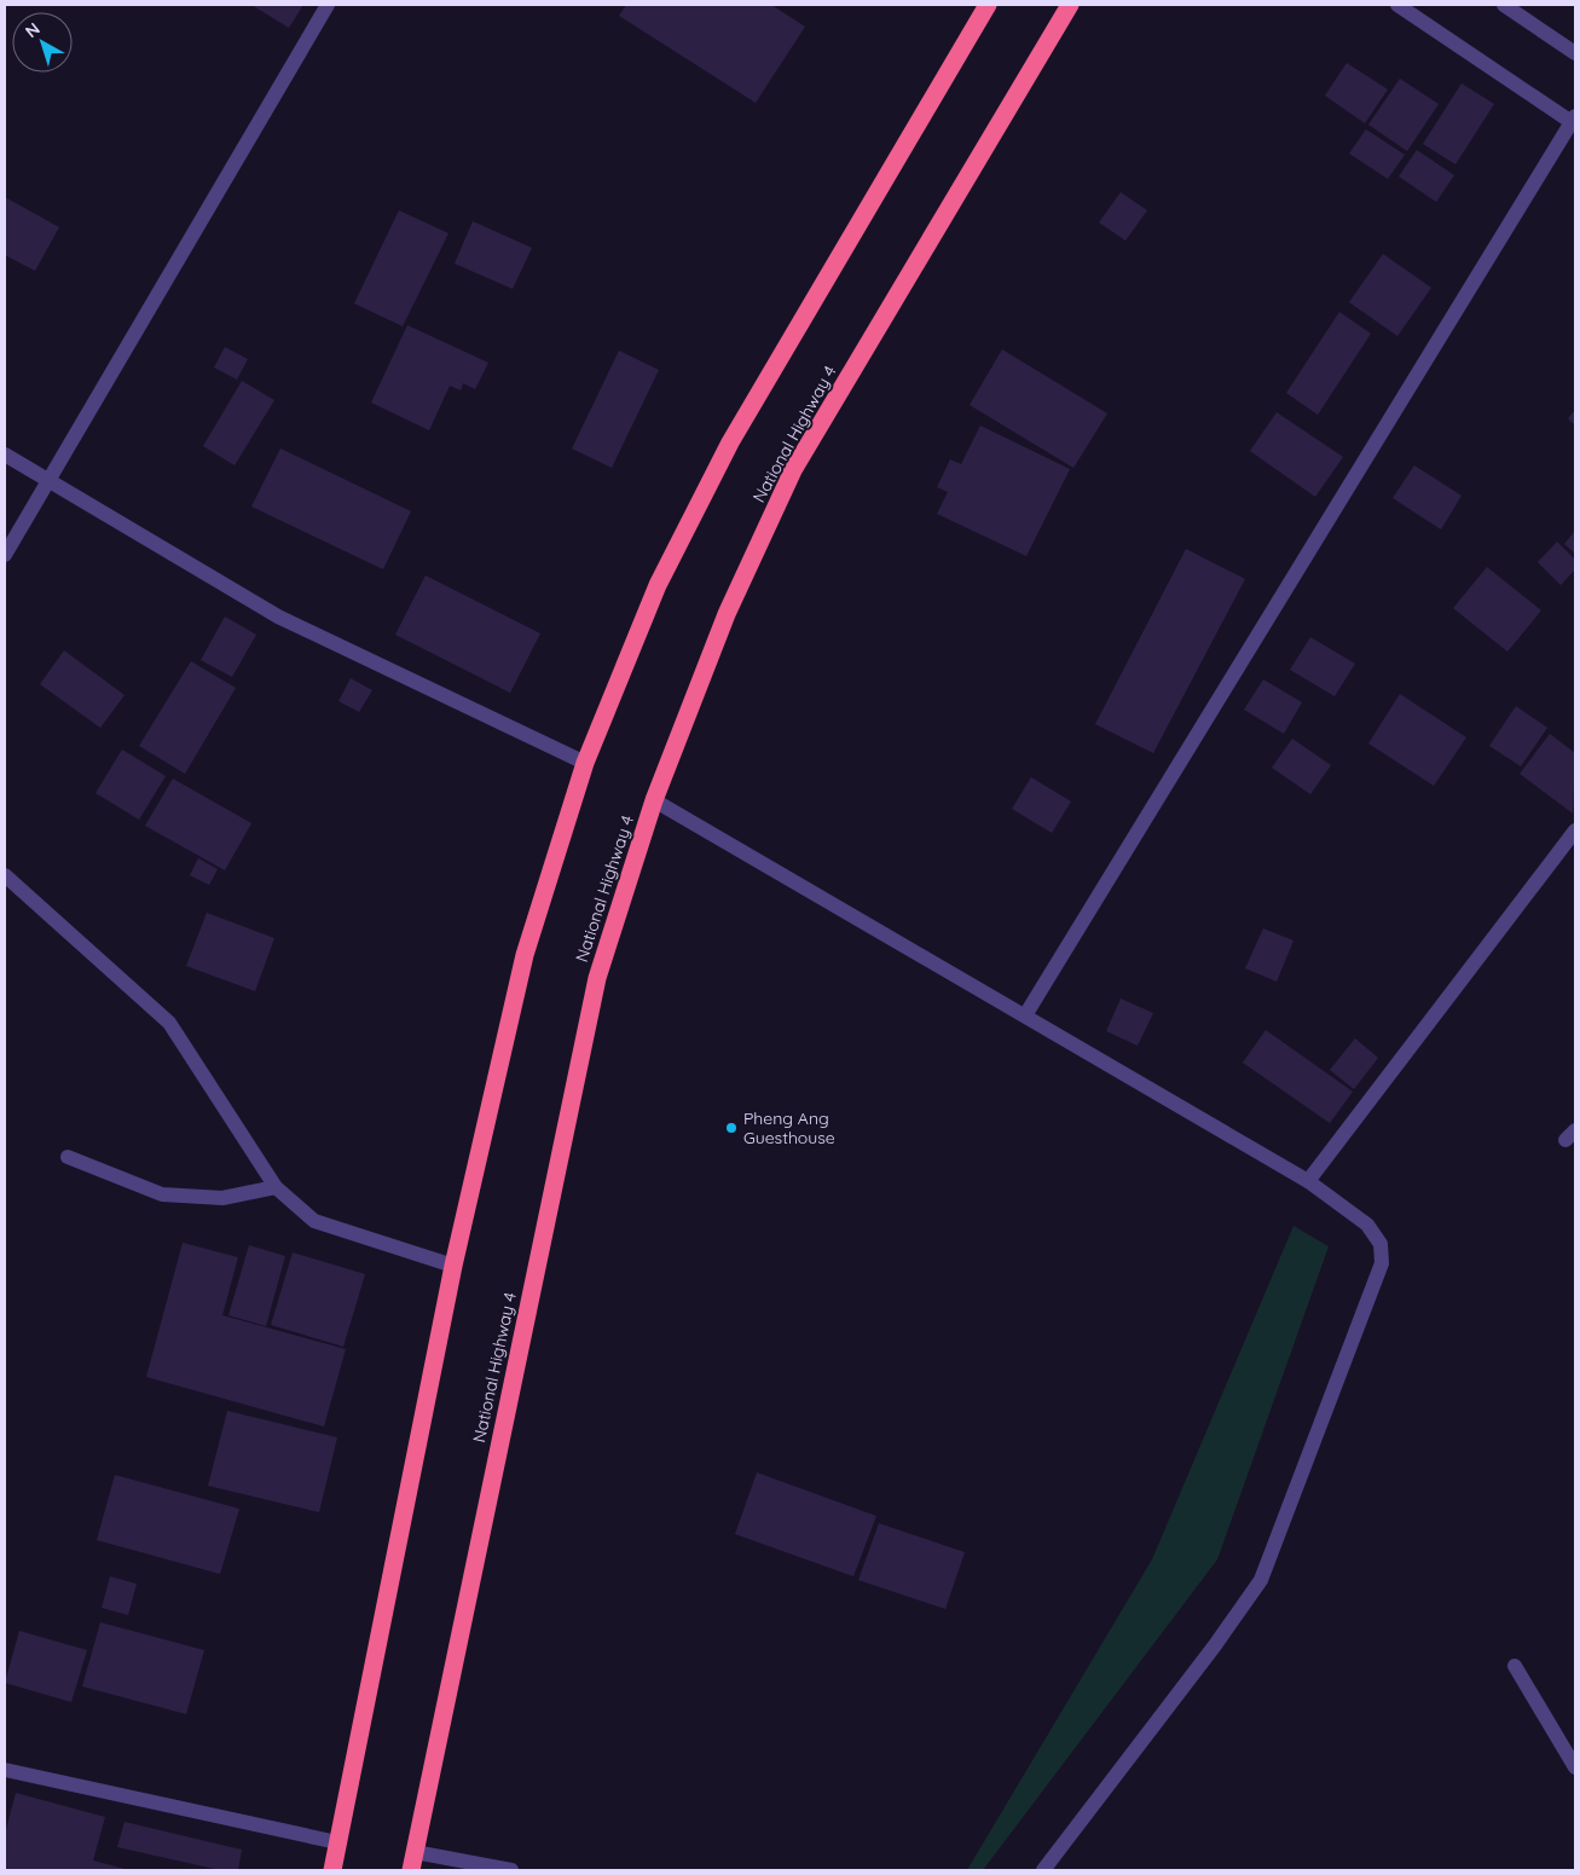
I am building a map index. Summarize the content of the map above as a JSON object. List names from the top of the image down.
{
  "streets": {
    "highway": ["National Highway 4"]
  },
  "places": ["Pheng Ang Guesthouse"],
  "north": "top left"
}
